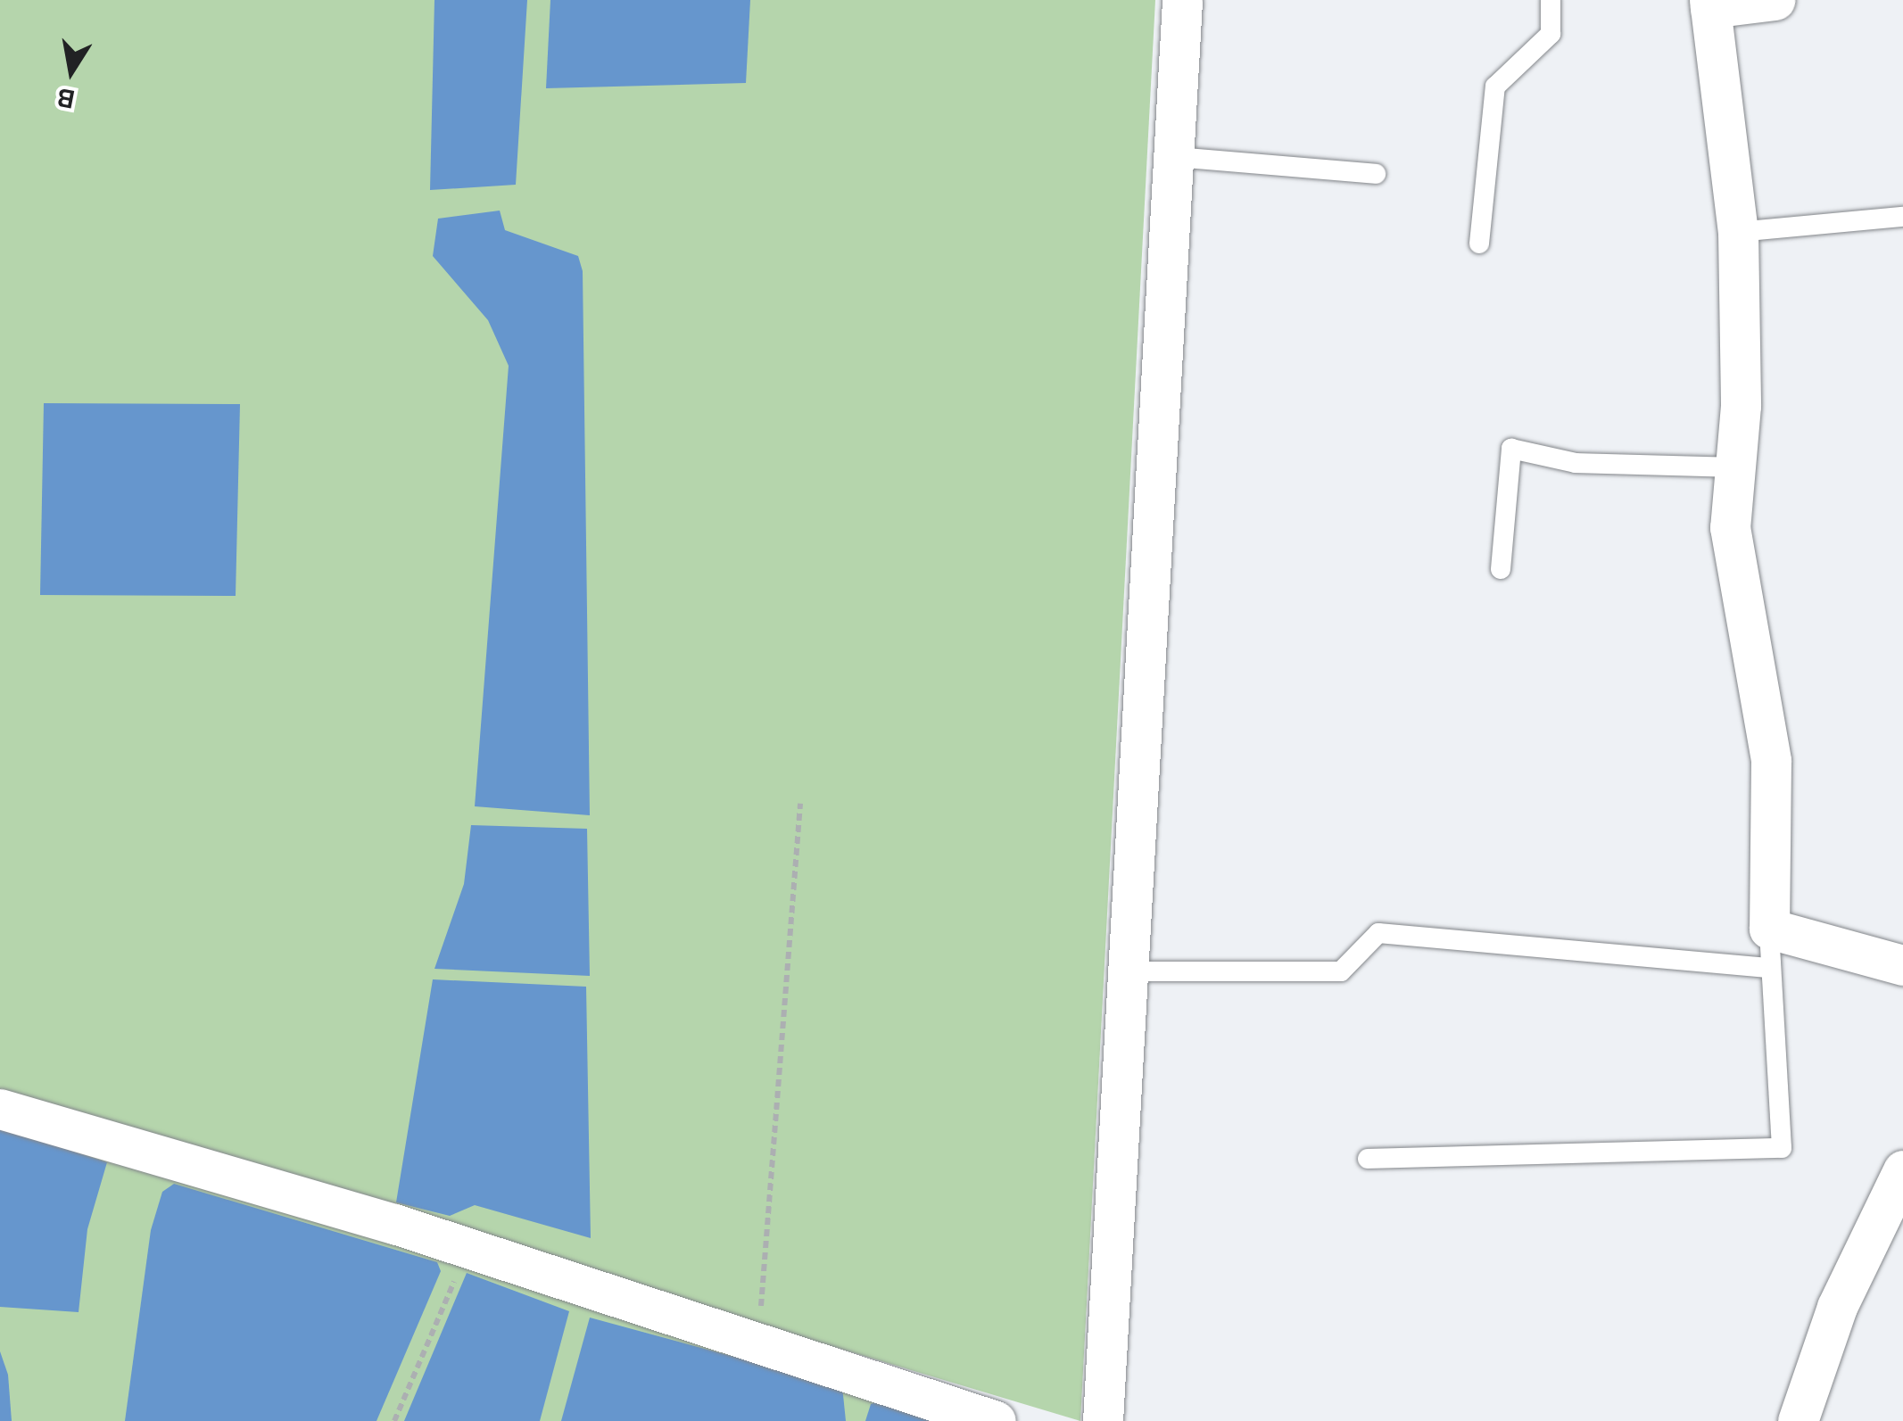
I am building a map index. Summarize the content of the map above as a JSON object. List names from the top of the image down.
{
  "north": "bottom"
}
